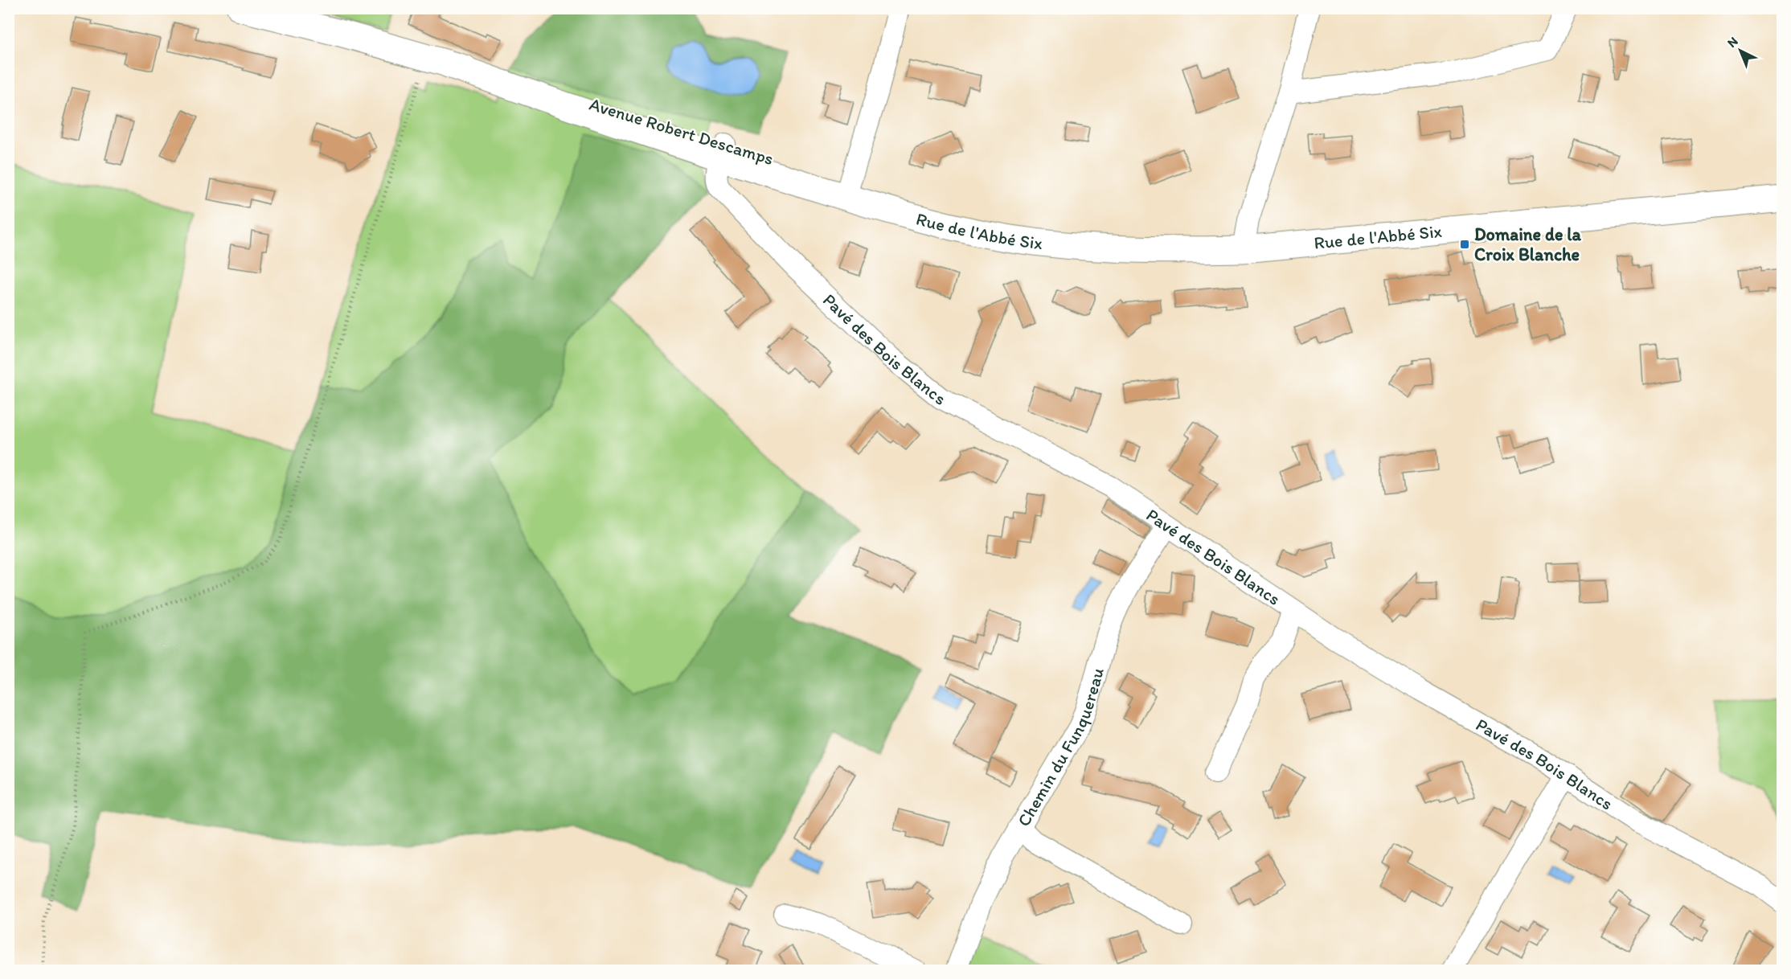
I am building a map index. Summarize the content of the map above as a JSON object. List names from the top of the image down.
{
  "streets": {
    "main road": ["Avenue Robert Descamps", "Rue de l'Abbé Six"],
    "street": ["Pavé des Bois Blancs", "Chemin du Funquereau"]
  },
  "crossings": [
    ["Avenue Robert Descamps", "Rue de l'Abbé Six"],
    ["Avenue Robert Descamps", "Pavé des Bois Blancs"],
    ["Pavé des Bois Blancs", "Chemin du Funquereau"]
  ],
  "places": {
    "transit": ["Domaine de la Croix Blanche"]
  },
  "north": "top left"
}
